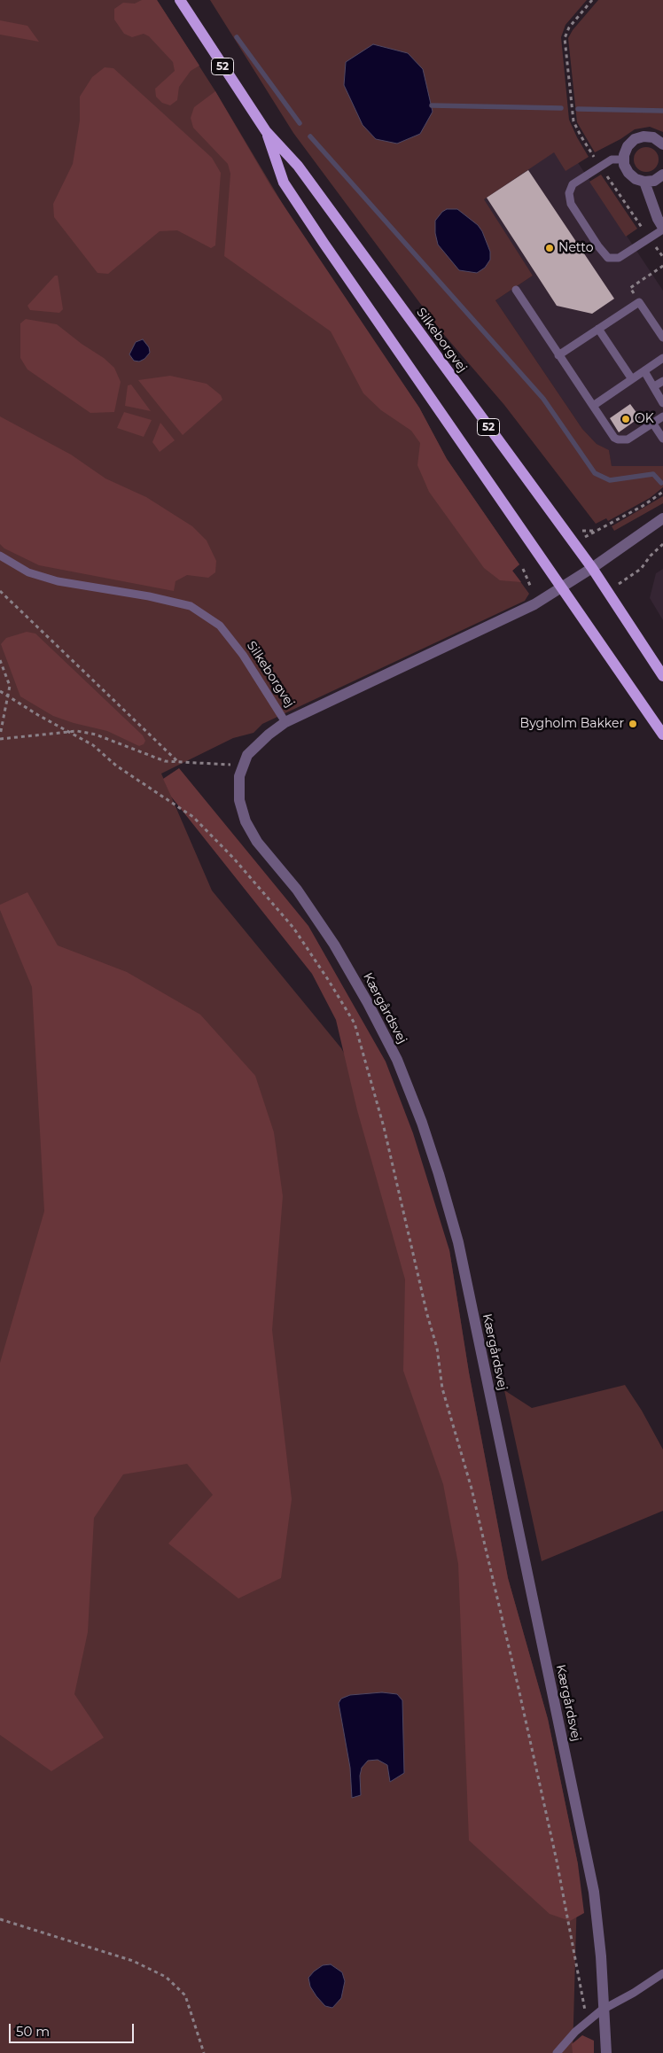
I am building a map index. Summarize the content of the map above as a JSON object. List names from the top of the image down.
{
  "streets": {
    "main road": ["52", "Silkeborgvej"],
    "street": ["Kærgårdsvej"]
  },
  "crossings": [
    ["Silkeborgvej", "Kærgårdsvej"]
  ],
  "places": ["Netto", "OK", "Bygholm Bakker"],
  "scale_bar": "50 m"
}
